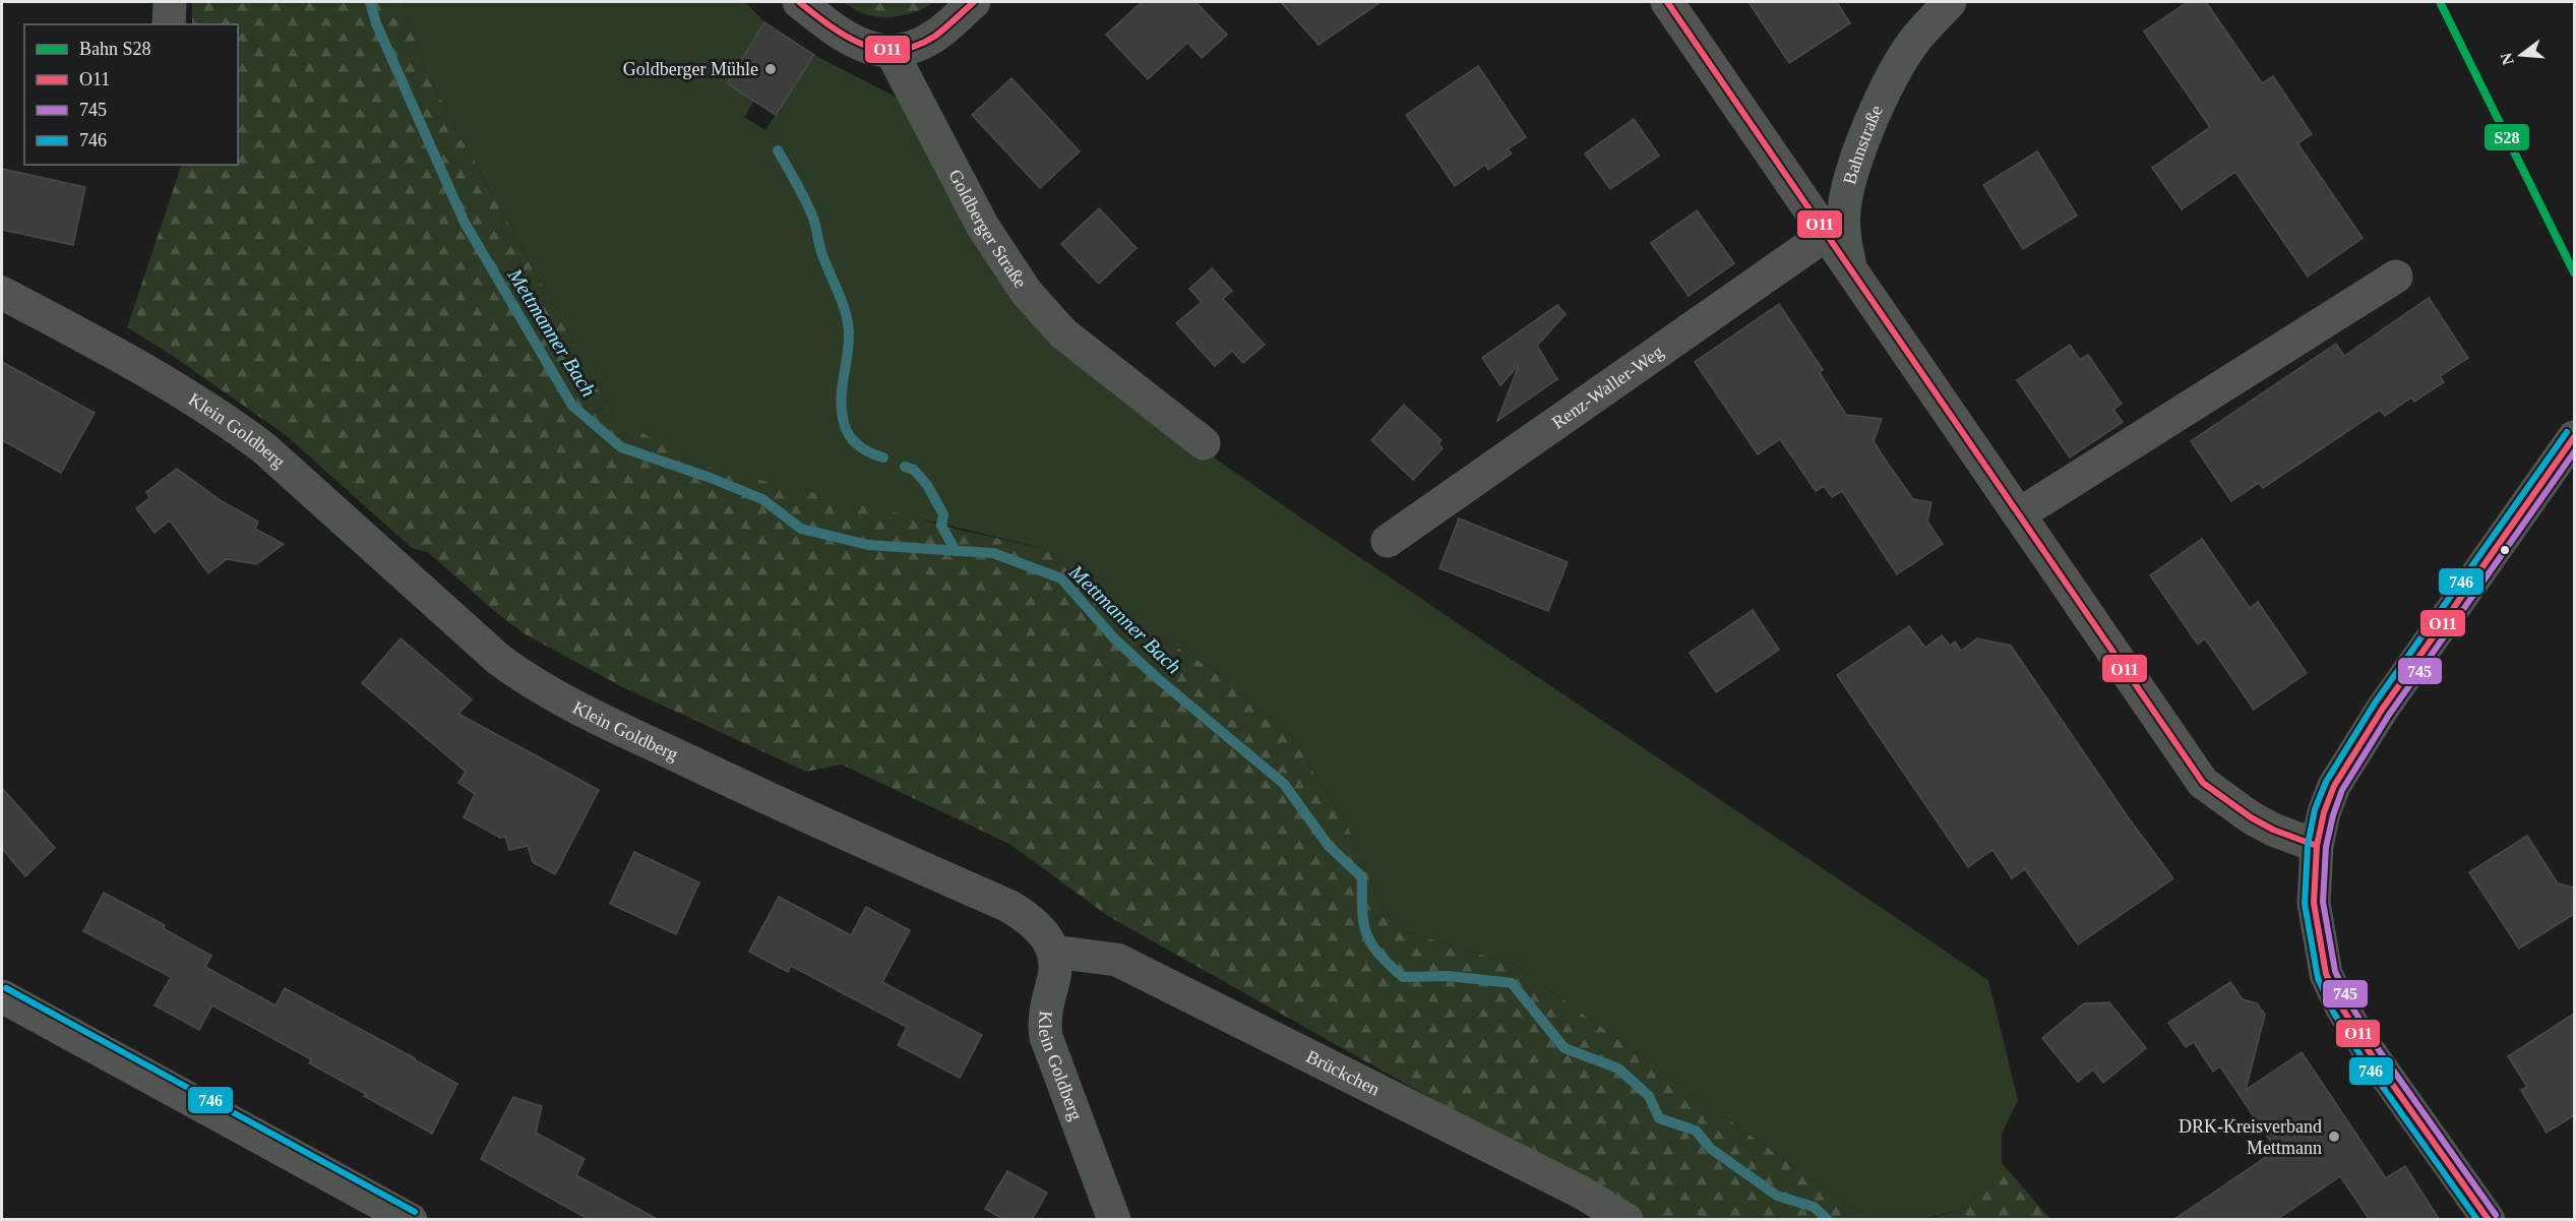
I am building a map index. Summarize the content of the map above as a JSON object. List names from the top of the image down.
{
  "streets": {
    "street": [
      "Bahnstraße",
      "Goldberger Straße",
      "Renz-Waller-Weg",
      "Klein Goldberg",
      "Brückchen"
    ]
  },
  "crossings": [
    ["Klein Goldberg", "Brückchen"]
  ],
  "water": ["Mettmanner Bach"],
  "places": ["Goldberger Mühle", "DRK-Kreisverband Mettmann"],
  "lines": [
    "rail line S28",
    "transit line O11",
    "transit line 746",
    "transit line 745"
  ],
  "legend": [
    "Bahn S28",
    "O11",
    "745",
    "746"
  ],
  "north": "left"
}
